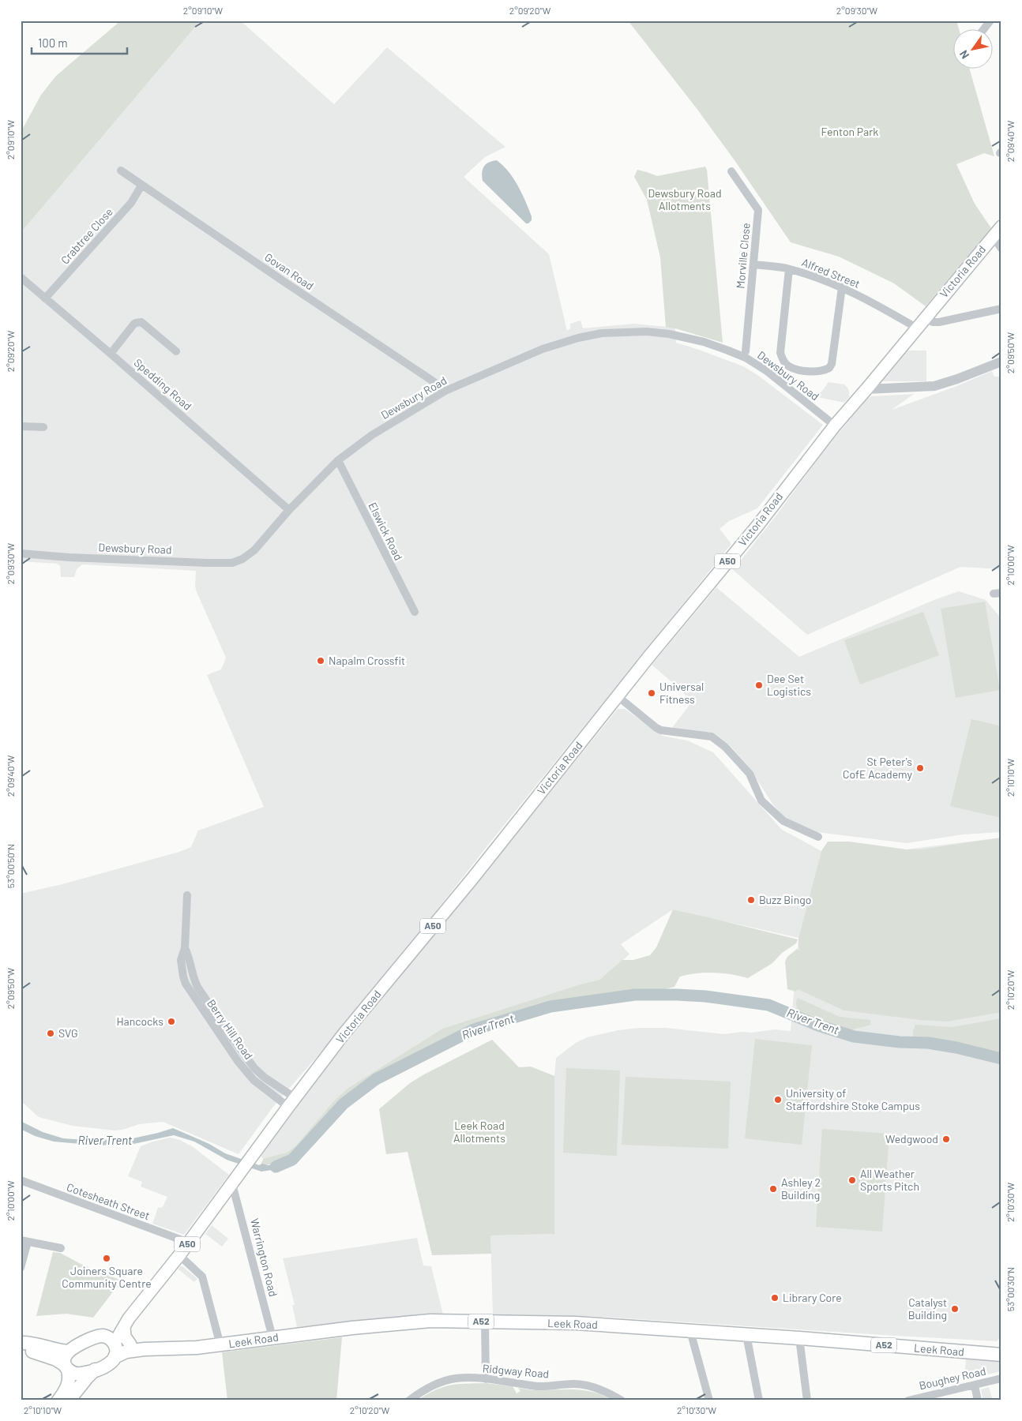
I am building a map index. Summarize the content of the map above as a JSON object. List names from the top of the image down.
{
  "streets": {
    "highway": ["A52", "Leek Road"],
    "main road": ["Victoria Road", "A50"],
    "street": [
      "Crabtree Close",
      "Morville Close",
      "Govan Road",
      "Alfred Street",
      "Dewsbury Road",
      "Spedding Road",
      "Elswick Road",
      "Berry Hill Road",
      "Cotesheath Street",
      "Warrington Road",
      "Ridgway Road",
      "Boughey Road"
    ]
  },
  "crossings": [
    ["Crabtree Close", "Govan Road"],
    ["Crabtree Close", "Spedding Road"],
    ["Morville Close", "Alfred Street"],
    ["Govan Road", "Dewsbury Road"],
    ["Victoria Road", "Alfred Street"],
    ["Victoria Road", "Dewsbury Road"],
    ["Victoria Road", "Berry Hill Road"],
    ["Victoria Road", "Cotesheath Street"],
    ["Victoria Road", "Warrington Road"],
    ["Victoria Road", "A52"],
    ["Victoria Road", "Leek Road"],
    ["Dewsbury Road", "Spedding Road"],
    ["Dewsbury Road", "Elswick Road"],
    ["Warrington Road", "Leek Road"],
    ["A52", "Leek Road"]
  ],
  "water": ["River Trent"],
  "parks": ["Fenton Park", "Dewsbury Road Allotments", "Leek Road Allotments"],
  "places": [
    "Napalm Crossfit",
    "Dee Set Logistics",
    "Universal Fitness",
    "St Peter's CofE Academy",
    "Buzz Bingo",
    "Hancocks",
    "SVG",
    "University of Staffordshire Stoke Campus",
    "Wedgwood",
    "All Weather Sports Pitch",
    "Ashley 2 Building",
    "Joiners Square Community Centre",
    "Library Core",
    "Catalyst Building"
  ],
  "scale_bar": "100 m",
  "north": "bottom left",
  "coordinates": [
    "2°09'10\"W",
    "2°09'20\"W",
    "2°09'30\"W",
    "2°09'40\"W",
    "2°09'50\"W",
    "2°10'00\"W",
    "2°10'10\"W",
    "53°00'50\"N",
    "2°10'20\"W",
    "2°10'30\"W",
    "53°00'30\"N"
  ]
}
